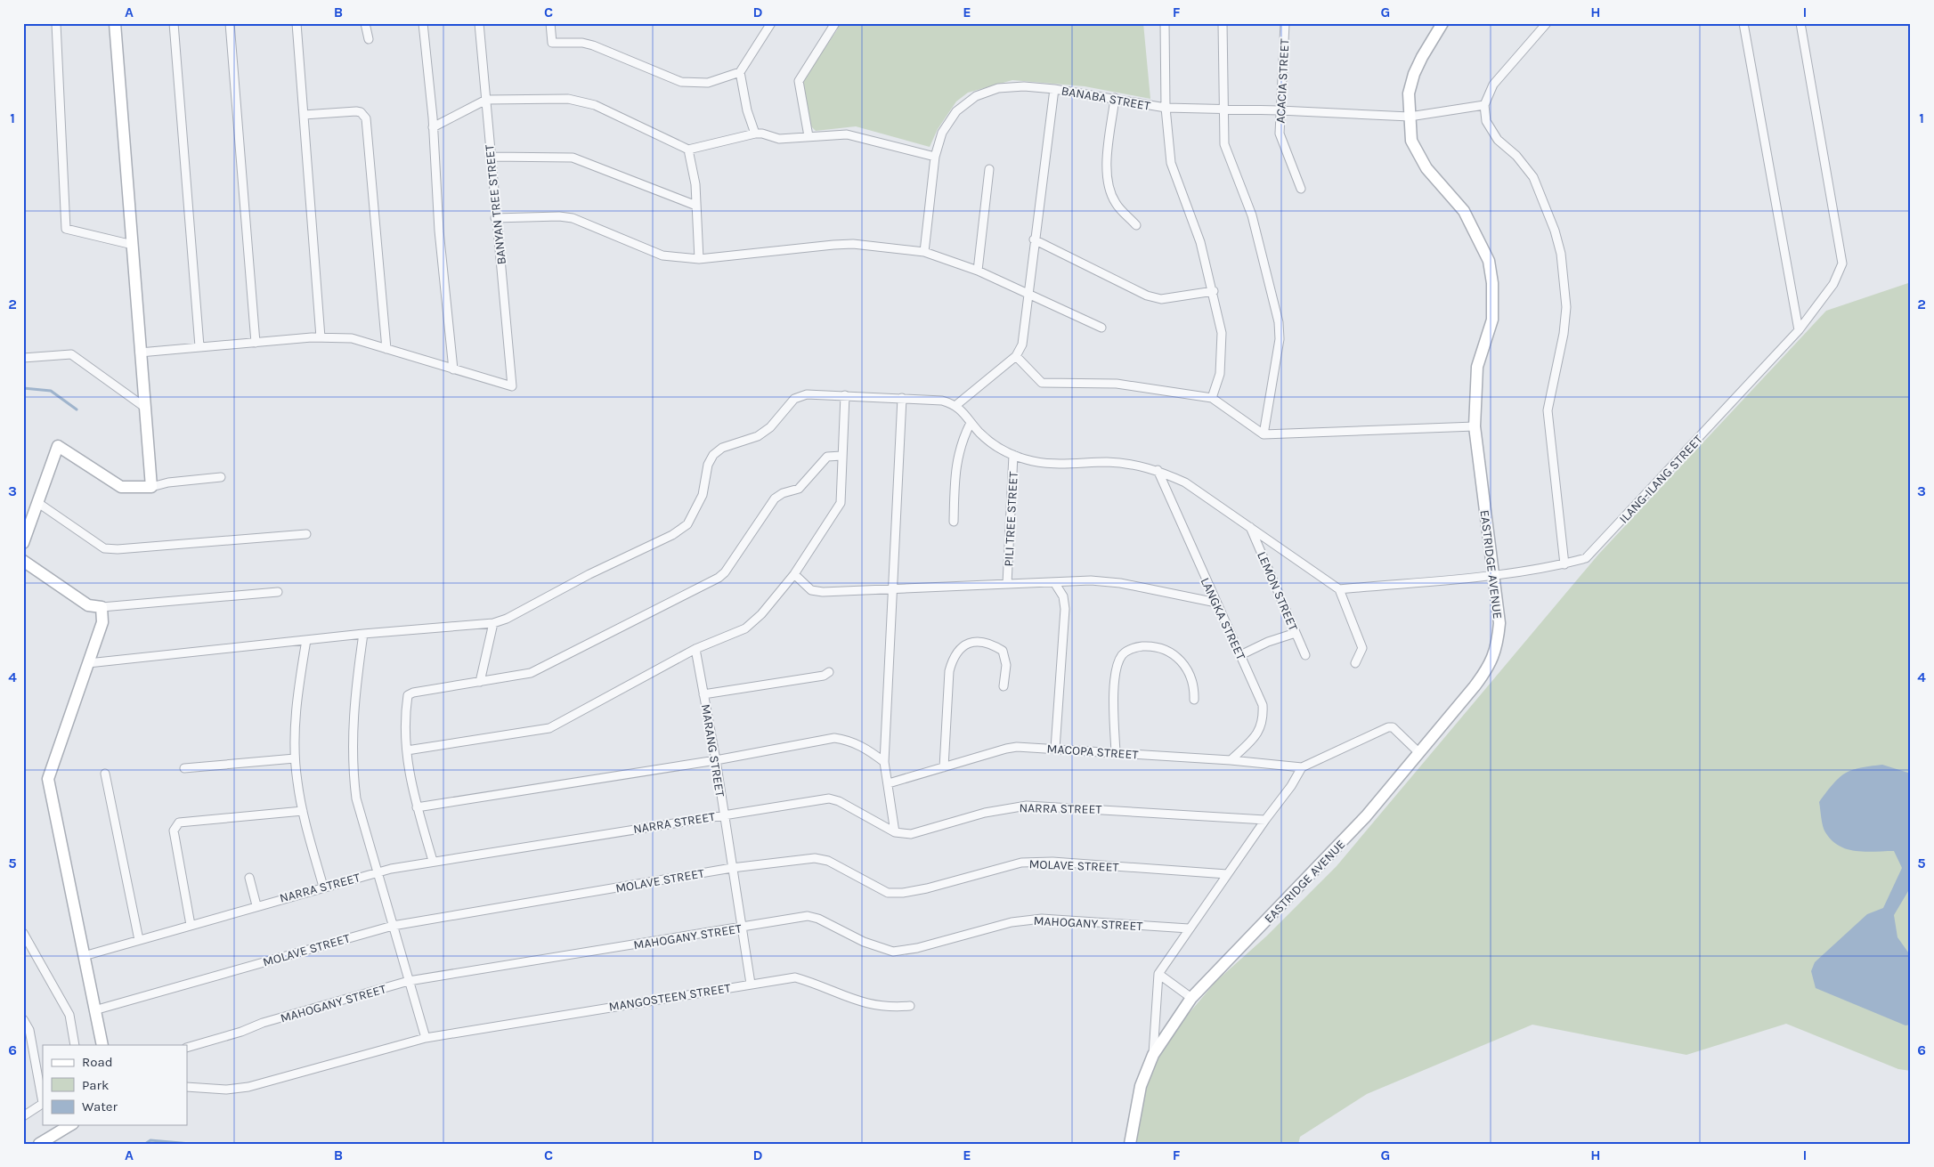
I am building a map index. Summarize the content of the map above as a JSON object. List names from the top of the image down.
{
  "streets": {
    "street": [
      "ACACIA STREET",
      "BANABA STREET",
      "BANYAN TREE STREET",
      "ILANG-ILANG STREET",
      "PILI TREE STREET",
      "EASTRIDGE AVENUE",
      "LEMON STREET",
      "LANGKA STREET",
      "MARANG STREET",
      "MACOPA STREET",
      "NARRA STREET",
      "MOLAVE STREET",
      "MAHOGANY STREET",
      "MANGOSTEEN STREET"
    ]
  },
  "crossings": [
    ["ACACIA STREET", "BANABA STREET"],
    ["BANABA STREET", "EASTRIDGE AVENUE"],
    ["ILANG-ILANG STREET", "EASTRIDGE AVENUE"],
    ["LANGKA STREET", "MACOPA STREET"],
    ["MARANG STREET", "NARRA STREET"],
    ["MARANG STREET", "MOLAVE STREET"],
    ["MARANG STREET", "MAHOGANY STREET"],
    ["MARANG STREET", "MANGOSTEEN STREET"]
  ],
  "legend": ["Road", "Park", "Water"],
  "grid": {
    "columns": [
      "A",
      "B",
      "C",
      "D",
      "E",
      "F",
      "G",
      "H",
      "I"
    ],
    "rows": [
      "1",
      "2",
      "3",
      "4",
      "5",
      "6"
    ]
  }
}
